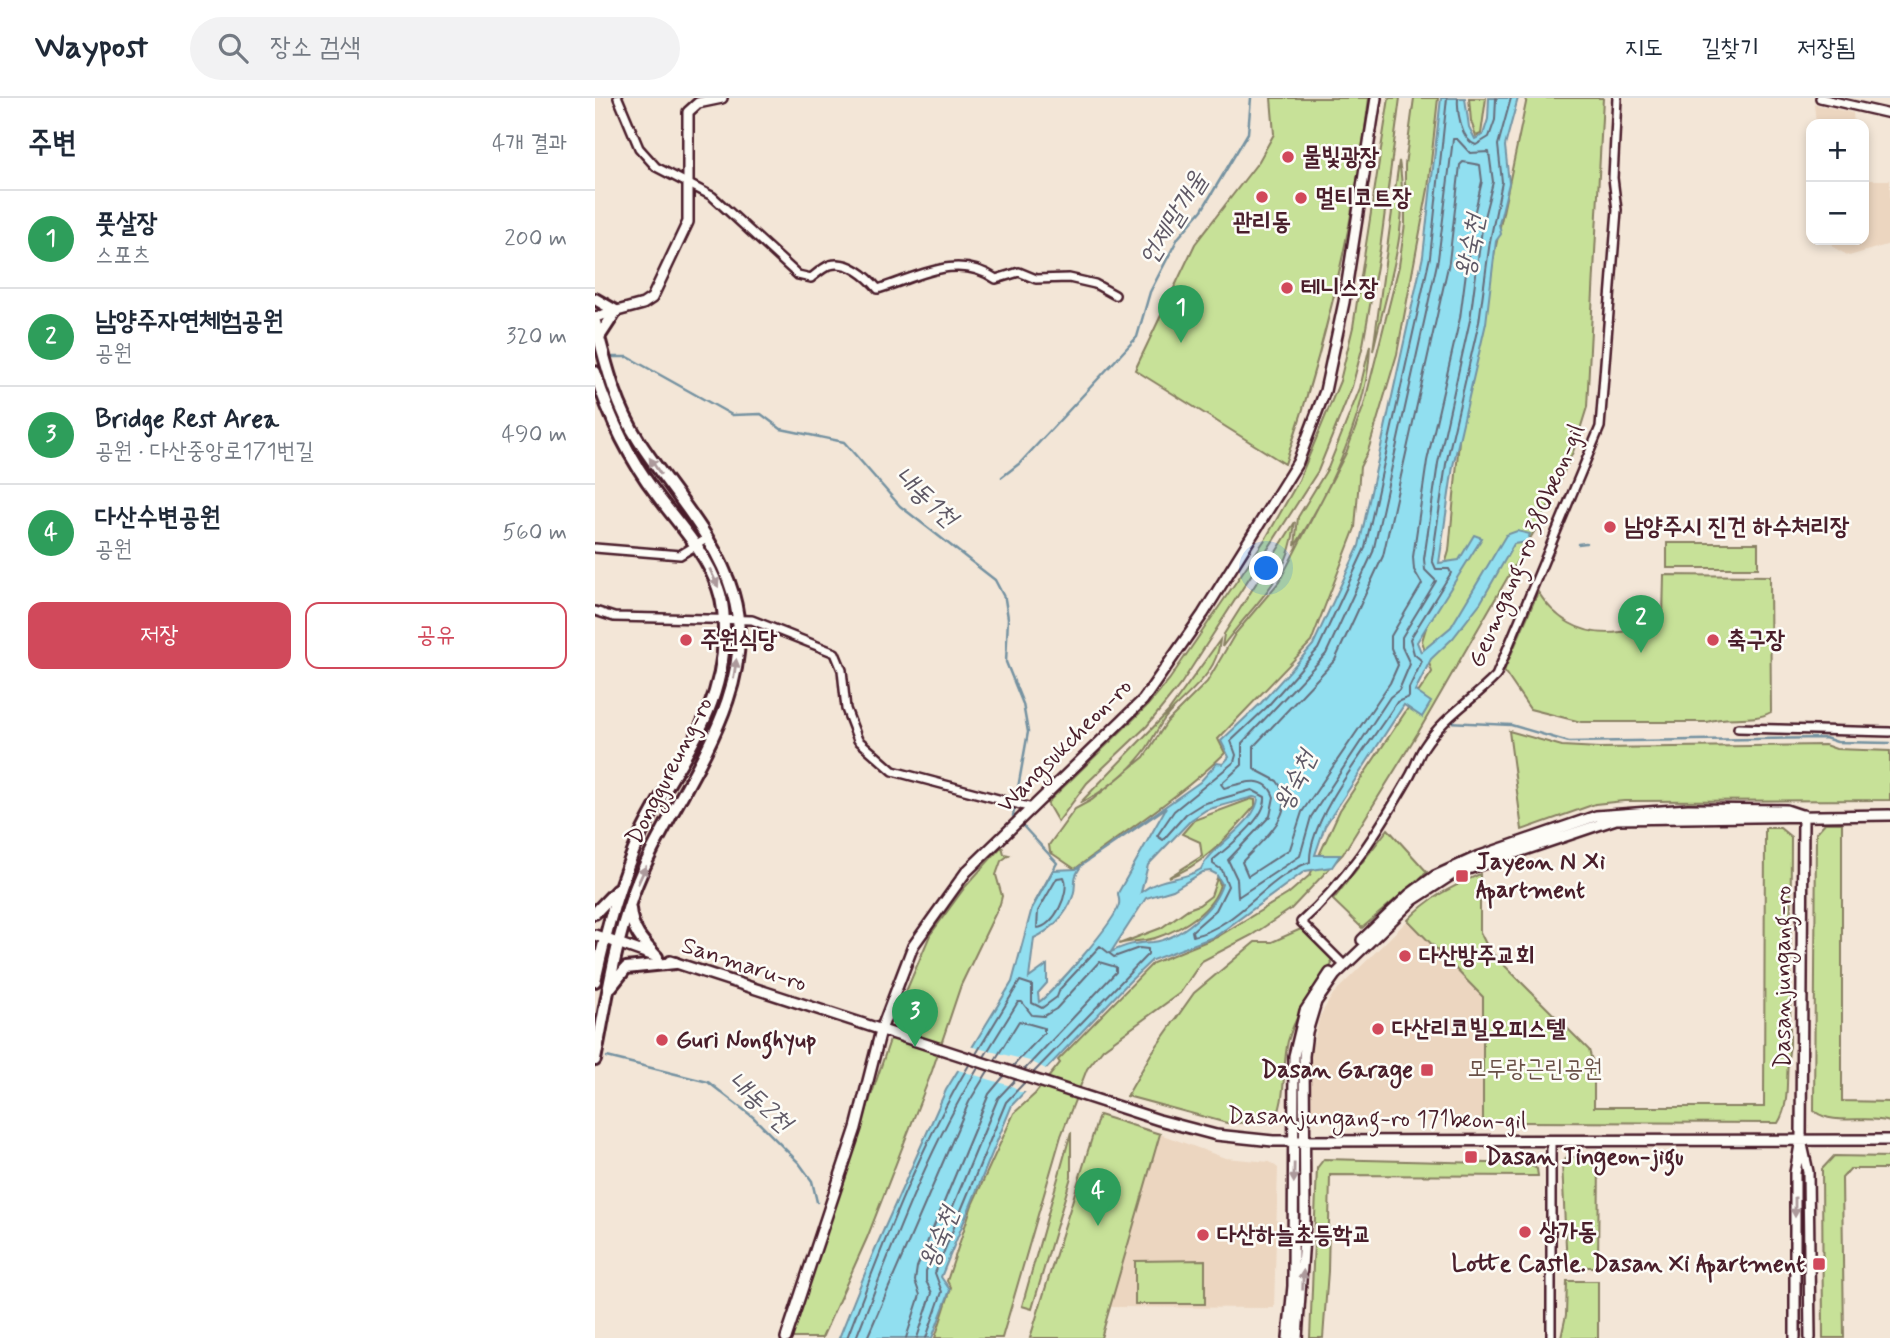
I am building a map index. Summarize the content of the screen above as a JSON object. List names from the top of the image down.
{
  "streets": {
    "main road": ["Donggureung-ro"],
    "street": [
      "Geumgang-ro 380beon-gil",
      "Wangsukcheon-ro",
      "Sanmaru-ro",
      "Dasanjungang-ro",
      "Dasanjungang-ro 171beon-gil"
    ]
  },
  "crossings": [
    ["Wangsukcheon-ro", "Sanmaru-ro"],
    ["Donggureung-ro", "Sanmaru-ro"],
    ["Sanmaru-ro", "Dasanjungang-ro 171beon-gil"],
    ["Dasanjungang-ro", "Dasanjungang-ro 171beon-gil"]
  ],
  "water": [
    "언제말개울",
    "왕숙천",
    "내동1천",
    "내동2천"
  ],
  "parks": ["모두랑근린공원"],
  "places": {
    "other": [
      "물빛광장",
      "관리동",
      "멀티코트장",
      "테니스장",
      "남양주시 진건 하수처리장",
      "주원식당",
      "축구장",
      "다산방주교회",
      "다산리코빌오피스텔",
      "Guri Nonghyup",
      "상가동",
      "다산하늘초등학교"
    ],
    "transit": [
      "Jayeon N Xi Apartment",
      "Dasan Garage",
      "Dasan Jingeon-jigu",
      "Lotte Castle. Dasan Xi Apartment"
    ]
  },
  "page": {
    "header": "Waypost",
    "search": "장소 검색",
    "nav": ["지도", "길찾기", "저장됨"],
    "heading": ["주변", "4개 결과"],
    "map_buttons": ["+", "−"],
    "list": [
      {
        "mark": "1",
        "name": "풋살장",
        "note": "스포츠",
        "value": "200 m"
      },
      {
        "mark": "2",
        "name": "남양주자연체험공원",
        "note": "공원",
        "value": "320 m"
      },
      {
        "mark": "3",
        "name": "Bridge Rest Area",
        "note": "공원 · 다산중앙로171번길",
        "value": "490 m"
      },
      {
        "mark": "4",
        "name": "다산수변공원",
        "note": "공원",
        "value": "560 m"
      }
    ],
    "pins": [
      "1",
      "2",
      "3",
      "4"
    ],
    "buttons": ["저장", "공유"]
  }
}
